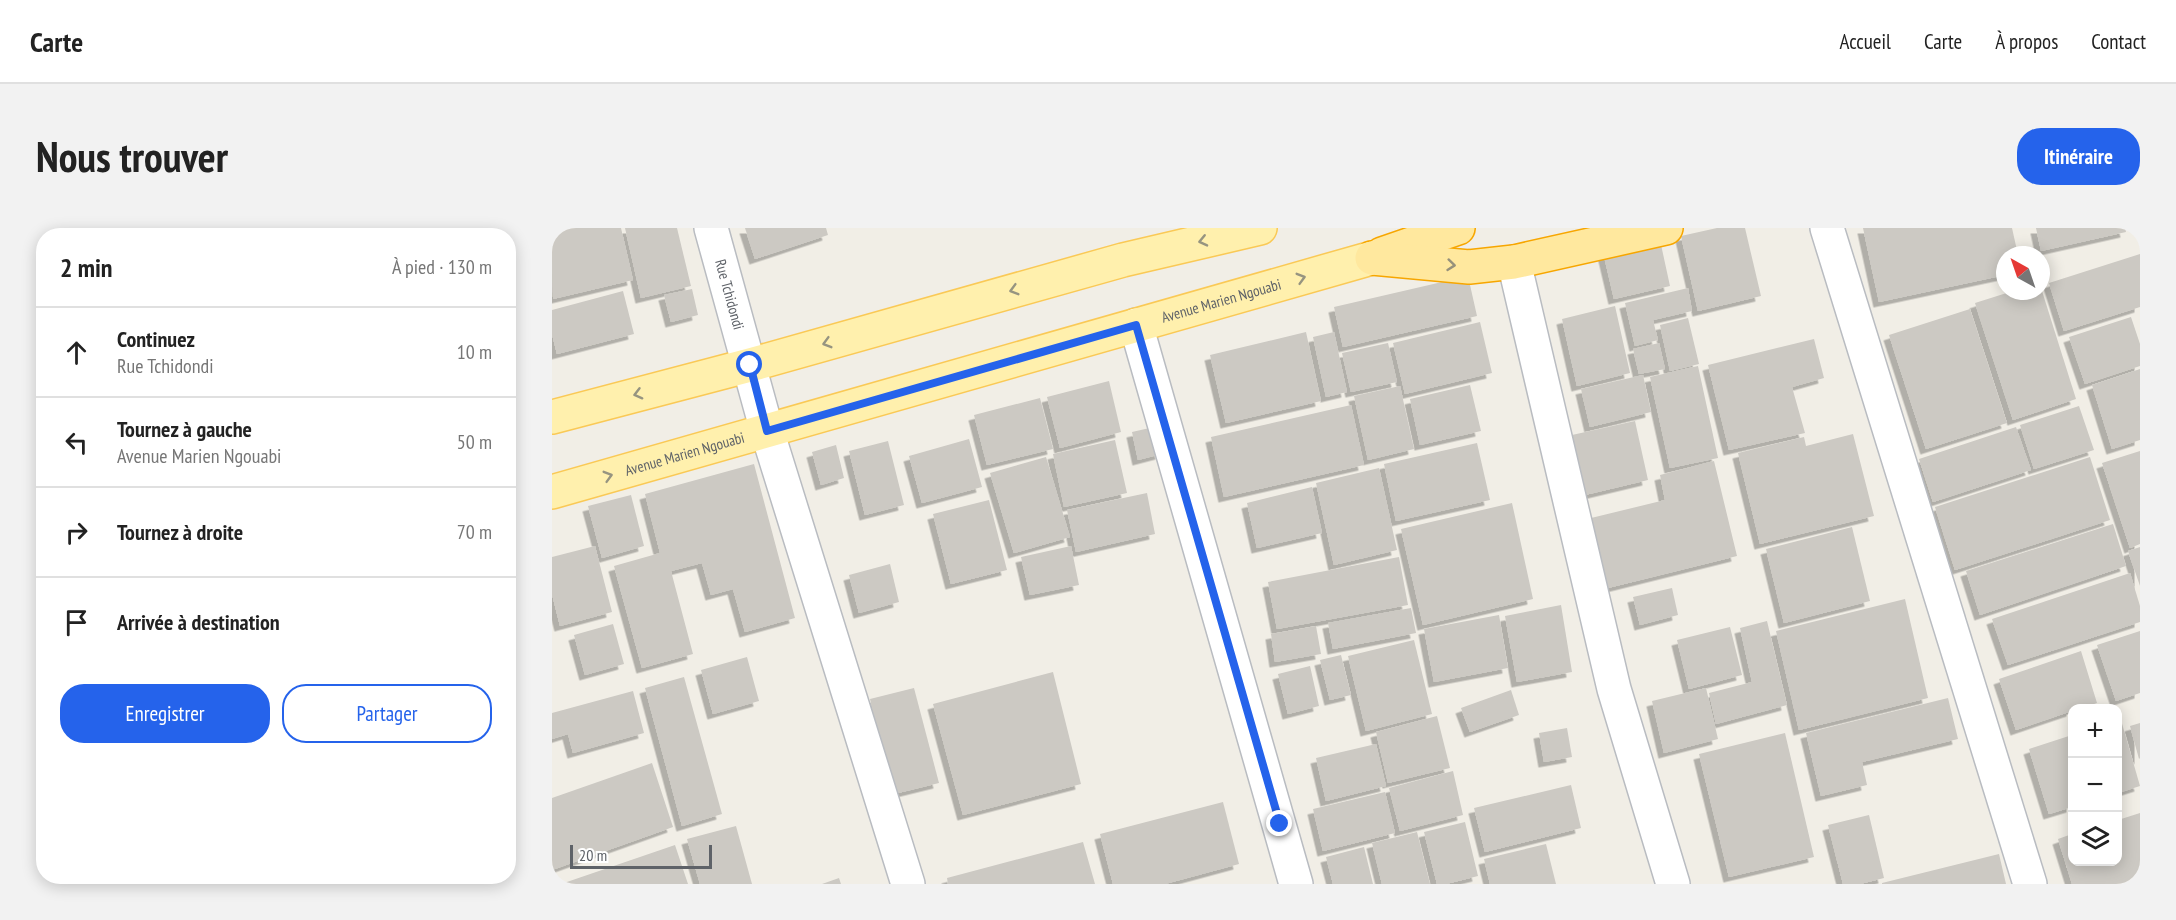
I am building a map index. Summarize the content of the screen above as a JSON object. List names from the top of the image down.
{
  "streets": {
    "main road": ["Avenue Marien Ngouabi"],
    "street": ["Rue Tchidondi"]
  },
  "crossings": [
    ["Rue Tchidondi", "Avenue Marien Ngouabi"]
  ],
  "scale_bar": "20 m",
  "north": "top left",
  "page": {
    "header": "Carte",
    "nav": [
      "Accueil",
      "Carte",
      "À propos",
      "Contact"
    ],
    "buttons": [
      "Itinéraire",
      ["Enregistrer", "Partager"]
    ],
    "title": "Nous trouver",
    "heading": ["2 min", "À pied · 130 m"],
    "list": [
      ["Continuez", "Rue Tchidondi", "10 m"],
      ["Tournez à gauche", "Avenue Marien Ngouabi", "50 m"],
      ["Tournez à droite", "70 m"],
      "Arrivée à destination"
    ],
    "map_buttons": ["+", "−"],
    "scale": "20 m"
  }
}
